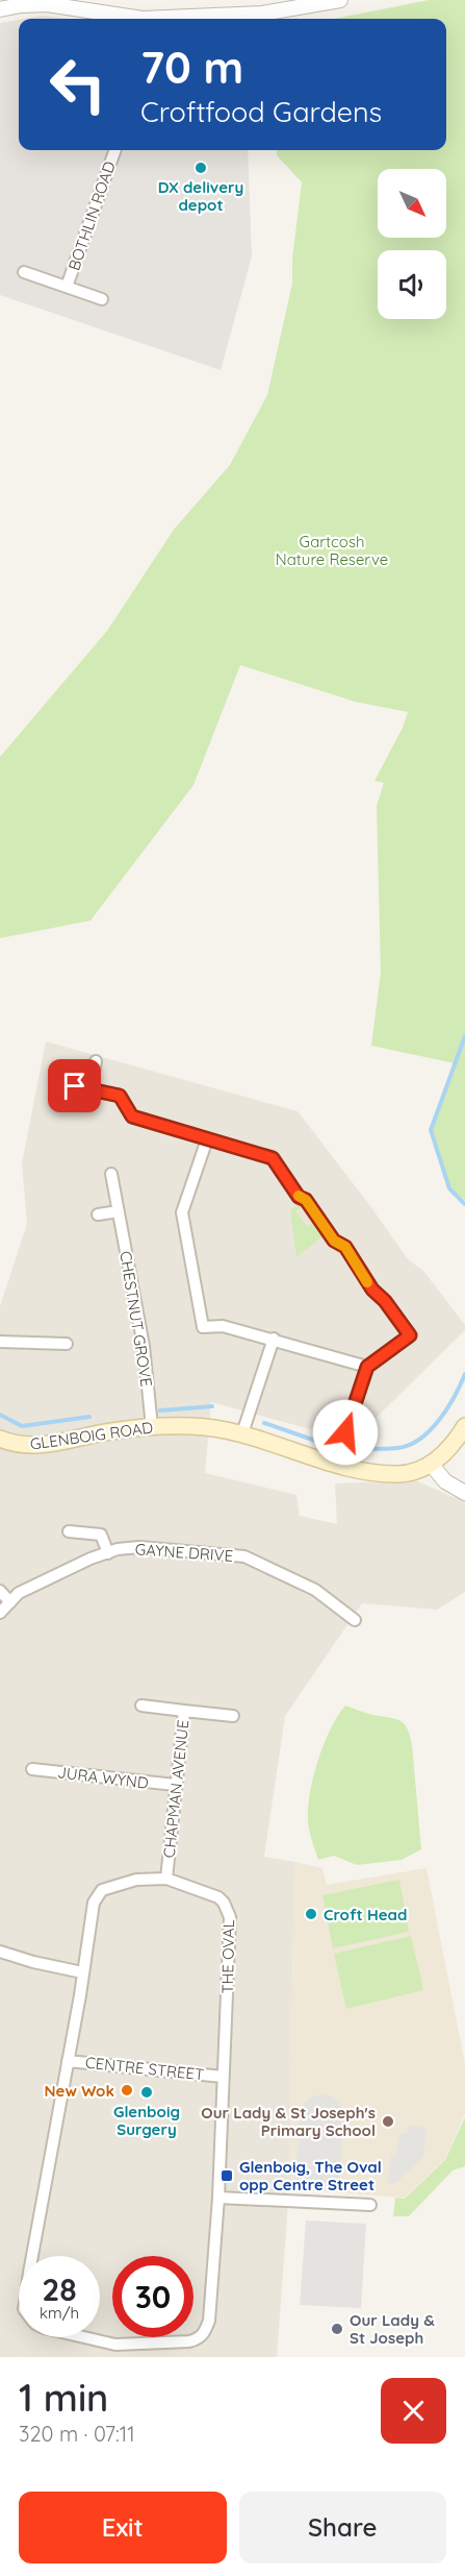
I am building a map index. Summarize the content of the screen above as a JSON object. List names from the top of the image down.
{
  "streets": {
    "main road": ["GLENBOIG ROAD"],
    "street": [
      "BOTHLIN ROAD",
      "CHESTNUT GROVE",
      "GAYNE DRIVE",
      "JURA WYND",
      "CHAPMAN AVENUE",
      "THE OVAL",
      "CENTRE STREET"
    ]
  },
  "crossings": [
    ["CHESTNUT GROVE", "GLENBOIG ROAD"],
    ["JURA WYND", "CHAPMAN AVENUE"],
    ["CHAPMAN AVENUE", "THE OVAL"],
    ["THE OVAL", "CENTRE STREET"]
  ],
  "parks": ["Gartcosh Nature Reserve"],
  "places": {
    "other": [
      "DX delivery depot",
      "Croft Head",
      "New Wok",
      "Glenboig Surgery",
      "Our Lady & St Joseph's Primary School",
      "Our Lady & St Joseph"
    ],
    "transit": ["Glenboig, The Oval opp Centre Street"]
  },
  "north": "bottom right",
  "page": {
    "turn": ["70 m", "Croftfood Gardens"],
    "speed": "28 km/h",
    "limit": "30",
    "heading": ["1 min", "320 m · 07:11"],
    "buttons": ["Exit", "Share"]
  }
}
